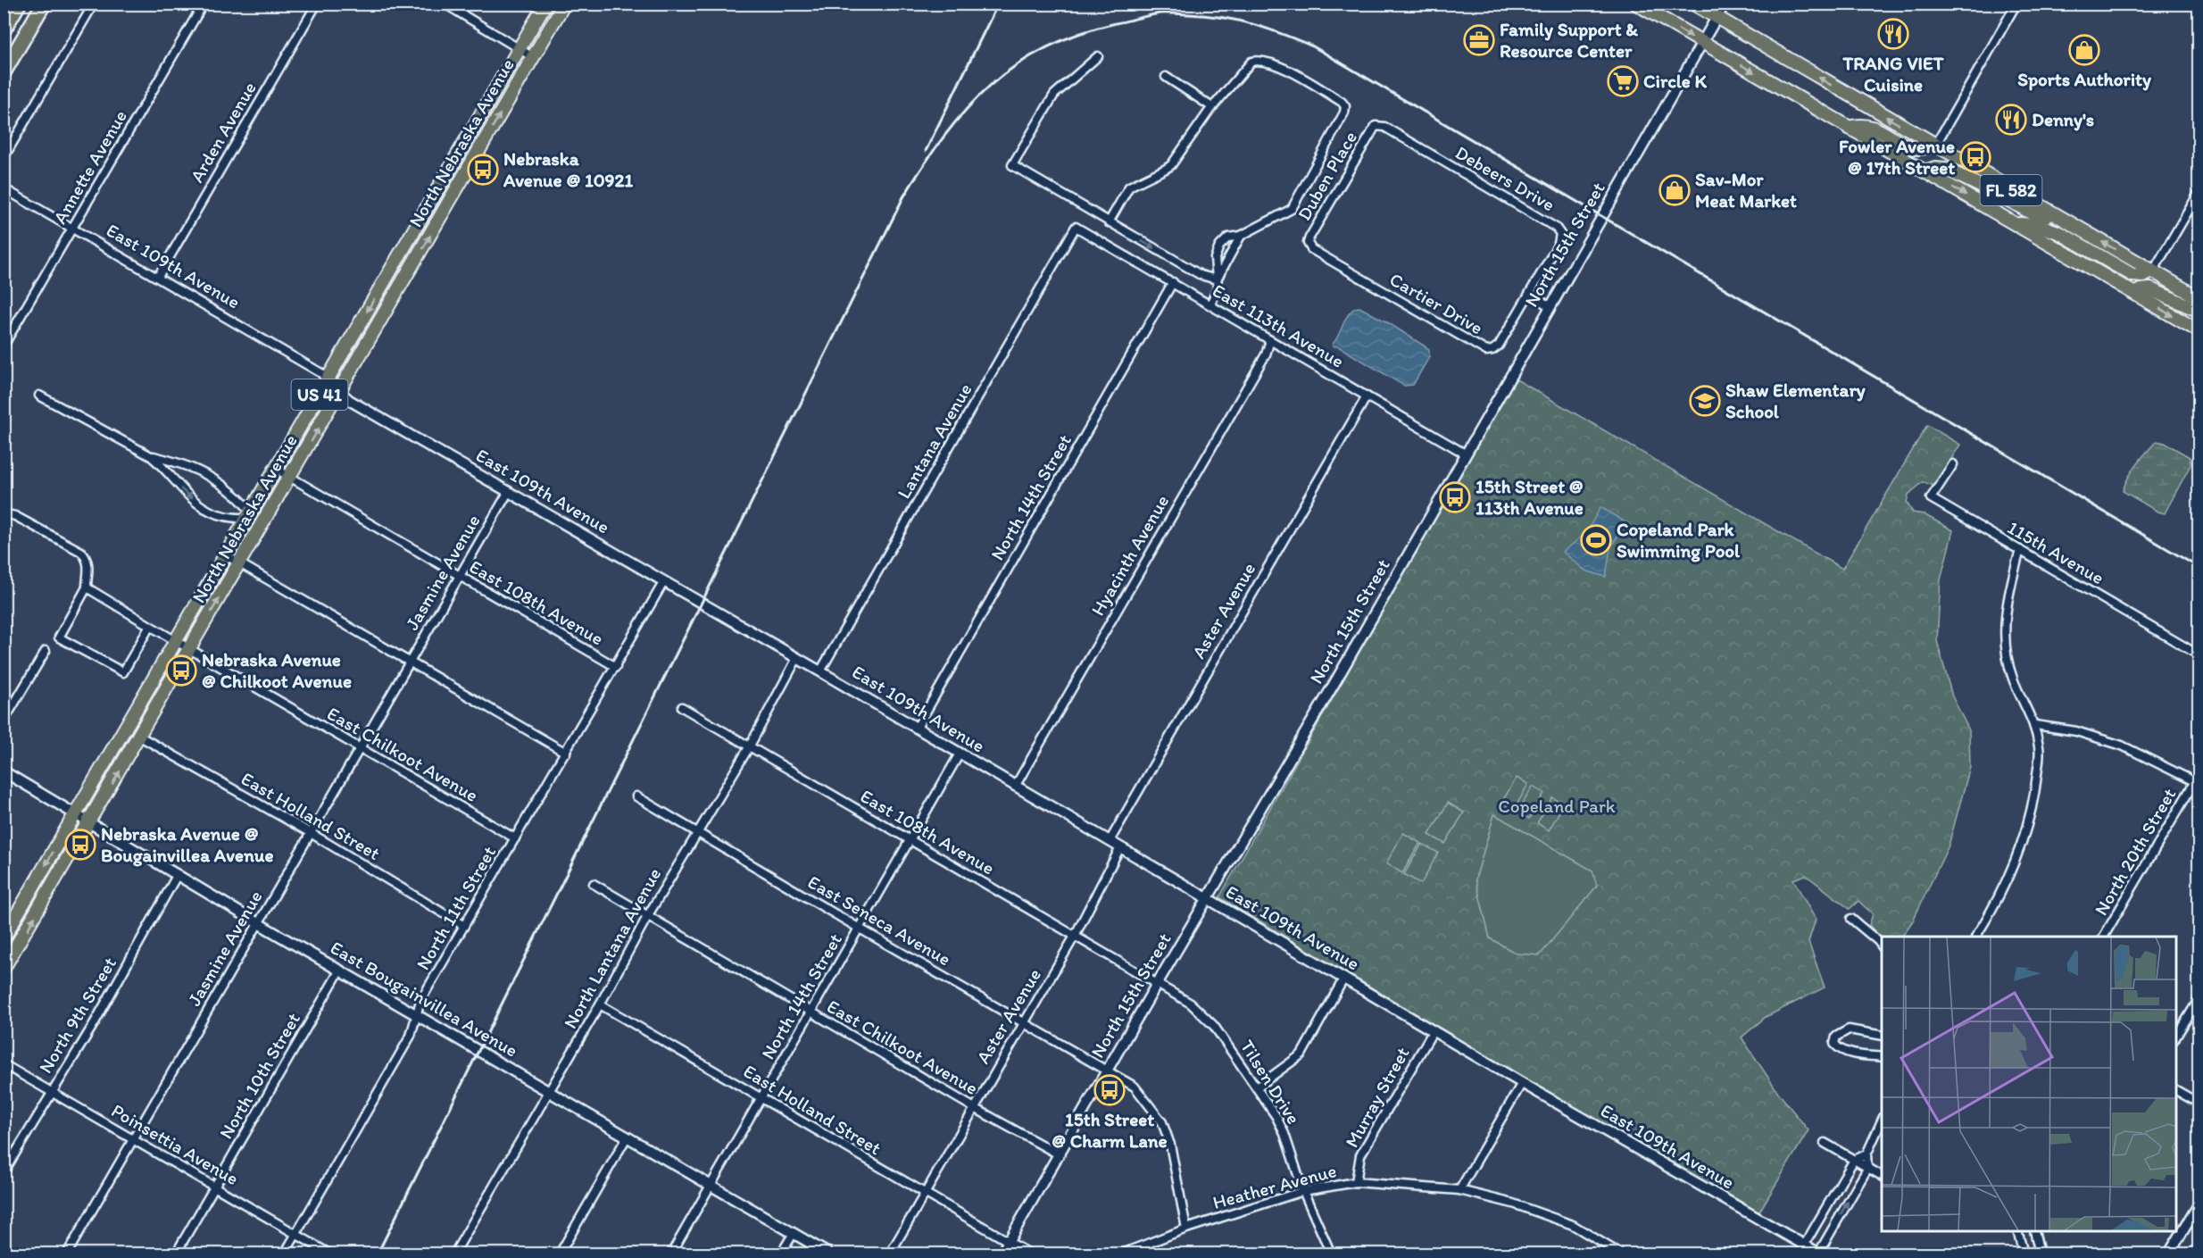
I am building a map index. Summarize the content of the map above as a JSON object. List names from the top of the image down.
{
  "streets": {
    "main road": ["North Nebraska Avenue", "FL 582", "US 41"],
    "street": [
      "Arden Avenue",
      "Annette Avenue",
      "Duben Place",
      "Debeers Drive",
      "North 15th Street",
      "East 109th Avenue",
      "Cartier Drive",
      "East 113th Avenue",
      "Lantana Avenue",
      "North 14th Street",
      "115th Avenue",
      "Hyacinth Avenue",
      "Jasmine Avenue",
      "East 108th Avenue",
      "Aster Avenue",
      "East Chilkoot Avenue",
      "East Holland Street",
      "North 20th Street",
      "North 11th Street",
      "East Seneca Avenue",
      "North Lantana Avenue",
      "East Bougainvillea Avenue",
      "North 9th Street",
      "North 10th Street",
      "Tilsen Drive",
      "Murray Street",
      "Poinsettia Avenue",
      "Heather Avenue"
    ]
  },
  "crossings": [
    ["Arden Avenue", "East 109th Avenue"],
    ["North Nebraska Avenue", "East 109th Avenue"],
    ["North Nebraska Avenue", "East 108th Avenue"],
    ["North Nebraska Avenue", "East Chilkoot Avenue"],
    ["North Nebraska Avenue", "East Holland Street"],
    ["North Nebraska Avenue", "East Bougainvillea Avenue"],
    ["Annette Avenue", "East 109th Avenue"],
    ["Duben Place", "Debeers Drive"],
    ["Duben Place", "Cartier Drive"],
    ["Debeers Drive", "Cartier Drive"],
    ["FL 582", "North 15th Street"],
    ["North 15th Street", "East 109th Avenue"],
    ["North 15th Street", "East 113th Avenue"],
    ["North 15th Street", "East 108th Avenue"],
    ["North 15th Street", "East Chilkoot Avenue"],
    ["North 15th Street", "East Holland Street"],
    ["North 15th Street", "East Seneca Avenue"],
    ["North 15th Street", "Tilsen Drive"],
    ["East 109th Avenue", "Lantana Avenue"],
    ["East 109th Avenue", "North 14th Street"],
    ["East 109th Avenue", "Hyacinth Avenue"],
    ["East 109th Avenue", "Jasmine Avenue"],
    ["East 109th Avenue", "Aster Avenue"],
    ["East 109th Avenue", "North 11th Street"],
    ["East 109th Avenue", "North Lantana Avenue"],
    ["East 109th Avenue", "Murray Street"],
    ["East 113th Avenue", "Lantana Avenue"],
    ["East 113th Avenue", "North 14th Street"],
    ["East 113th Avenue", "Hyacinth Avenue"],
    ["East 113th Avenue", "Aster Avenue"],
    ["North 14th Street", "East 108th Avenue"],
    ["North 14th Street", "East Chilkoot Avenue"],
    ["North 14th Street", "East Holland Street"],
    ["North 14th Street", "East Seneca Avenue"],
    ["North 14th Street", "East Bougainvillea Avenue"],
    ["Jasmine Avenue", "East 108th Avenue"],
    ["Jasmine Avenue", "East Chilkoot Avenue"],
    ["Jasmine Avenue", "East Holland Street"],
    ["Jasmine Avenue", "East Bougainvillea Avenue"],
    ["Jasmine Avenue", "Poinsettia Avenue"],
    ["East 108th Avenue", "Aster Avenue"],
    ["East 108th Avenue", "North 11th Street"],
    ["East 108th Avenue", "North Lantana Avenue"],
    ["East 108th Avenue", "Tilsen Drive"],
    ["Aster Avenue", "East Chilkoot Avenue"],
    ["Aster Avenue", "East Holland Street"],
    ["Aster Avenue", "East Seneca Avenue"],
    ["East Chilkoot Avenue", "North 11th Street"],
    ["East Chilkoot Avenue", "North Lantana Avenue"],
    ["East Holland Street", "North 11th Street"],
    ["East Holland Street", "North Lantana Avenue"],
    ["North 11th Street", "East Bougainvillea Avenue"],
    ["North 11th Street", "Poinsettia Avenue"],
    ["East Seneca Avenue", "North Lantana Avenue"],
    ["East Seneca Avenue", "Heather Avenue"],
    ["North Lantana Avenue", "East Bougainvillea Avenue"],
    ["East Bougainvillea Avenue", "North 9th Street"],
    ["East Bougainvillea Avenue", "North 10th Street"],
    ["North 9th Street", "Poinsettia Avenue"],
    ["North 10th Street", "Poinsettia Avenue"],
    ["Tilsen Drive", "Heather Avenue"],
    ["Murray Street", "Heather Avenue"]
  ],
  "parks": ["Copeland Park"],
  "places": {
    "restaurant": ["TRANG VIET Cuisine", "Denny's"],
    "office": ["Family Support & Resource Center"],
    "shop": ["Sports Authority", "Sav-Mor Meat Market"],
    "supermarket": ["Circle K"],
    "bus stop": [
      "Fowler Avenue @ 17th Street",
      "Nebraska Avenue @ 10921",
      "15th Street @ 113th Avenue",
      "Nebraska Avenue @ Chilkoot Avenue",
      "Nebraska Avenue @ Bougainvillea Avenue",
      "15th Street @ Charm Lane"
    ],
    "school or university": ["Shaw Elementary School"],
    "sports": ["Copeland Park Swimming Pool"]
  }
}
